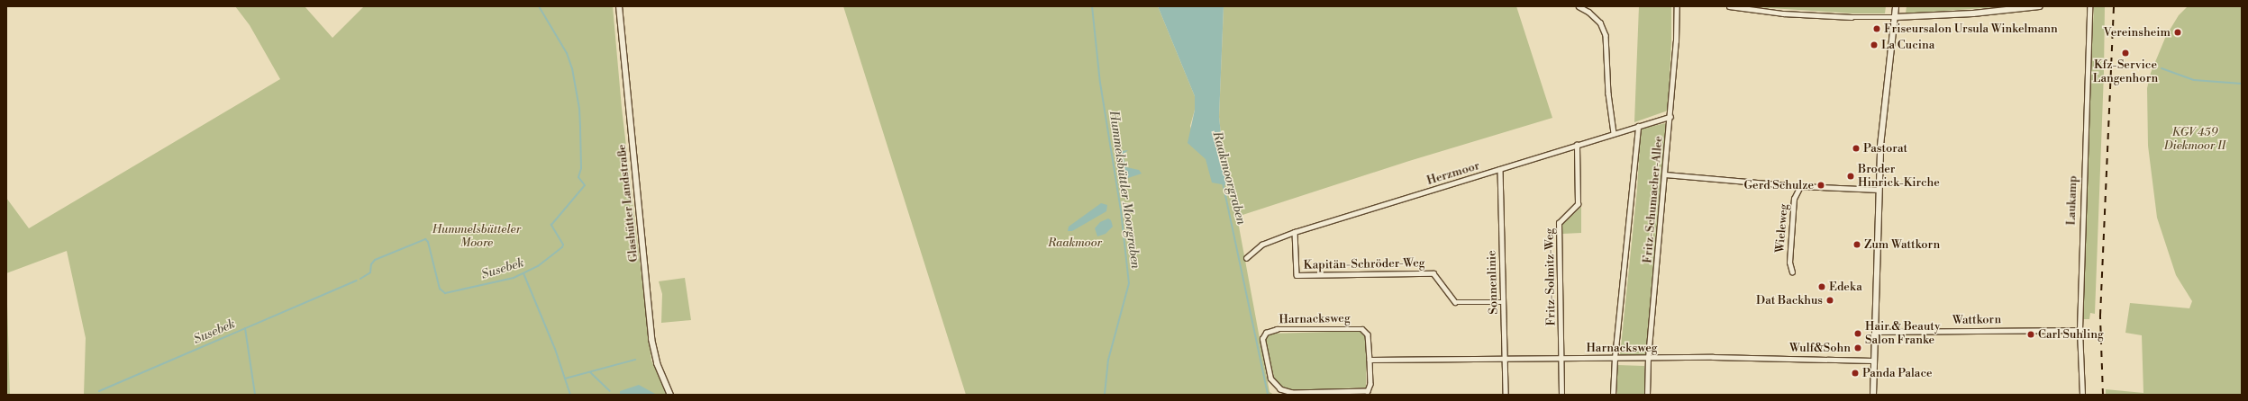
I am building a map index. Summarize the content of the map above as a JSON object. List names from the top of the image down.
{
  "streets": {
    "street": [
      "Herzmoor",
      "Fritz-Schumacher-Allee",
      "Laukamp",
      "Glashütter Landstraße",
      "Wieleweg",
      "Kapitän-Schröder-Weg",
      "Fritz-Solmitz-Weg",
      "Sonnenlinie",
      "Harnacksweg",
      "Wattkorn"
    ]
  },
  "crossings": [
    ["Herzmoor", "Fritz-Schumacher-Allee"],
    ["Herzmoor", "Kapitän-Schröder-Weg"],
    ["Herzmoor", "Fritz-Solmitz-Weg"],
    ["Herzmoor", "Sonnenlinie"],
    ["Fritz-Schumacher-Allee", "Harnacksweg"],
    ["Laukamp", "Wattkorn"],
    ["Kapitän-Schröder-Weg", "Sonnenlinie"],
    ["Fritz-Solmitz-Weg", "Harnacksweg"],
    ["Sonnenlinie", "Harnacksweg"]
  ],
  "water": ["Raakmoorgraben", "Hummelsbüttler Moorgraben", "Susebek"],
  "parks": ["KGV 459 Diekmoor II", "Hummelsbütteler Moore", "Raakmoor"],
  "places": [
    "Friseursalon Ursula Winkelmann",
    "Vereinsheim",
    "La Cucina",
    "Kfz-Service Langenhorn",
    "Pastorat",
    "Broder Hinrick-Kirche",
    "Gerd Schulze",
    "Zum Wattkorn",
    "Edeka",
    "Dat Backhus",
    "Hair & Beauty Salon Franke",
    "Carl Suhling",
    "Wulf&Sohn",
    "Panda Palace"
  ]
}
